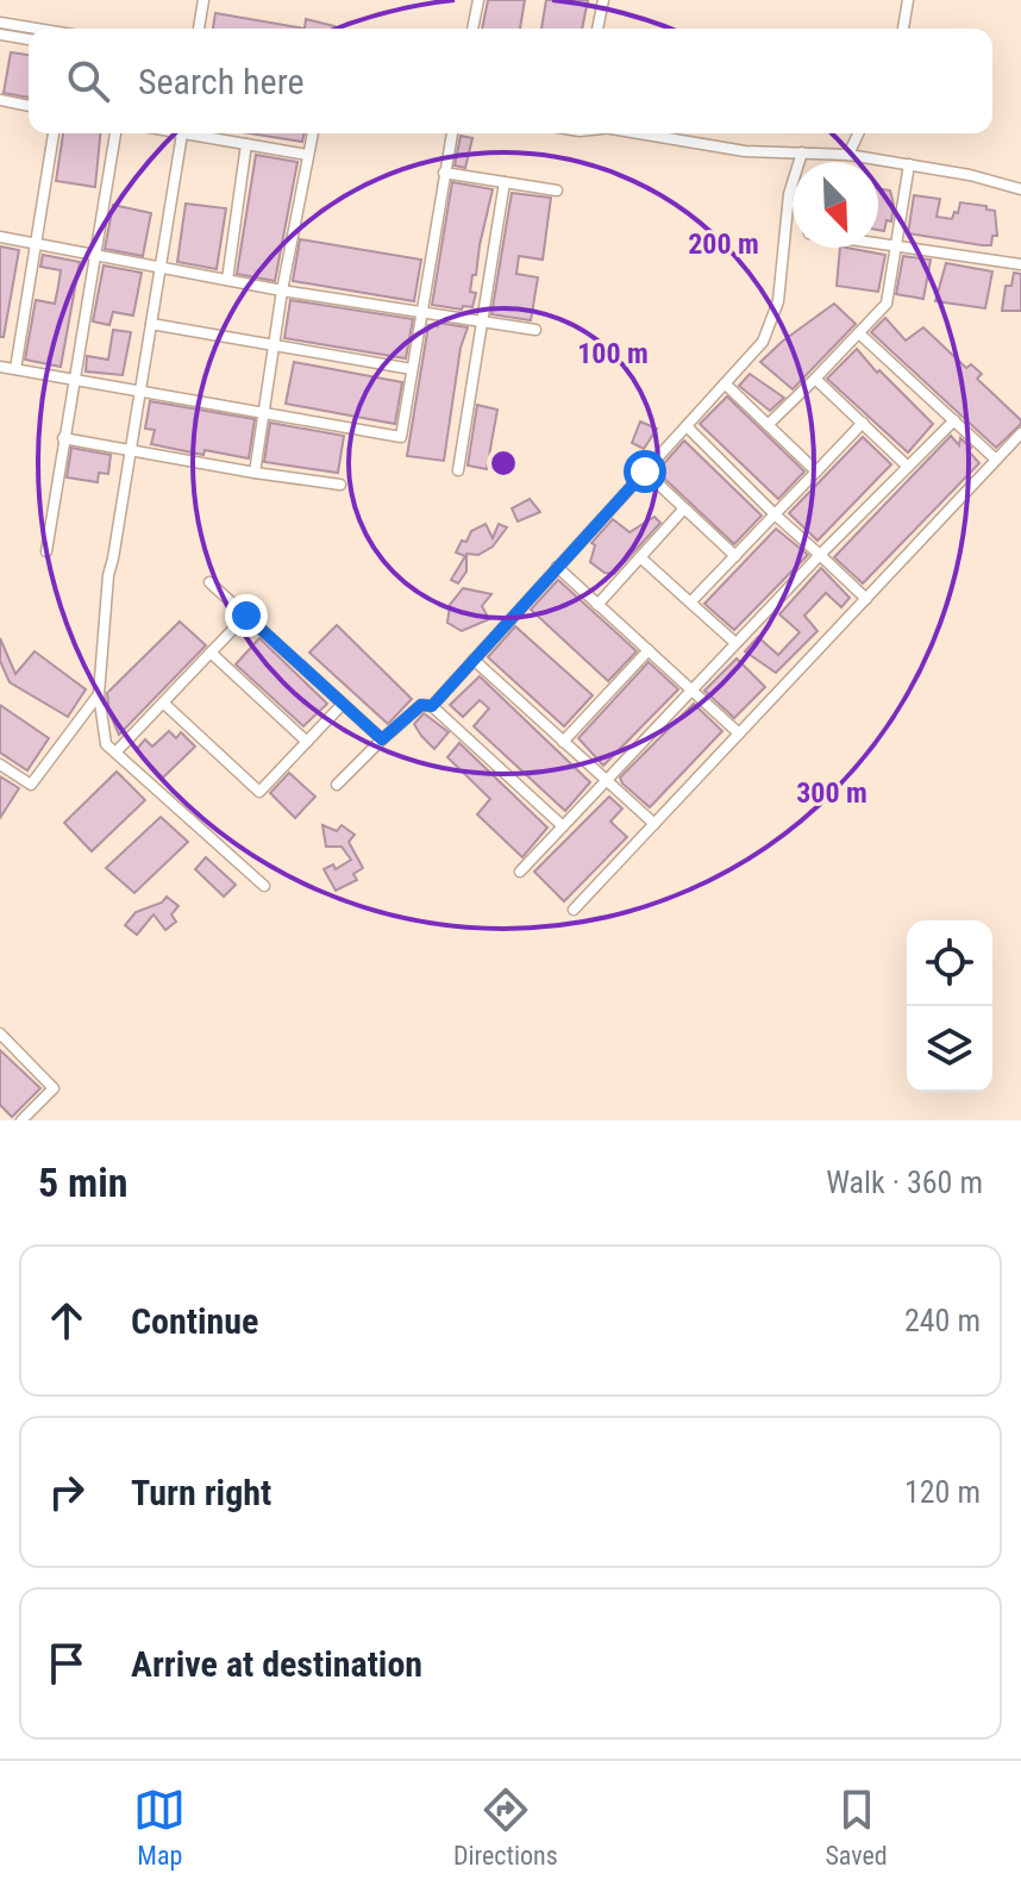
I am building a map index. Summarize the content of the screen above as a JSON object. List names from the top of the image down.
{
  "north": "bottom right",
  "page": {
    "search": "Search here",
    "heading": ["5 min", "Walk · 360 m"],
    "list": [
      ["Continue", "240 m"],
      ["Turn right", "120 m"],
      "Arrive at destination"
    ],
    "nav": ["Map", "Directions", "Saved"]
  },
  "rings": ["200 m", "100 m", "300 m"]
}
